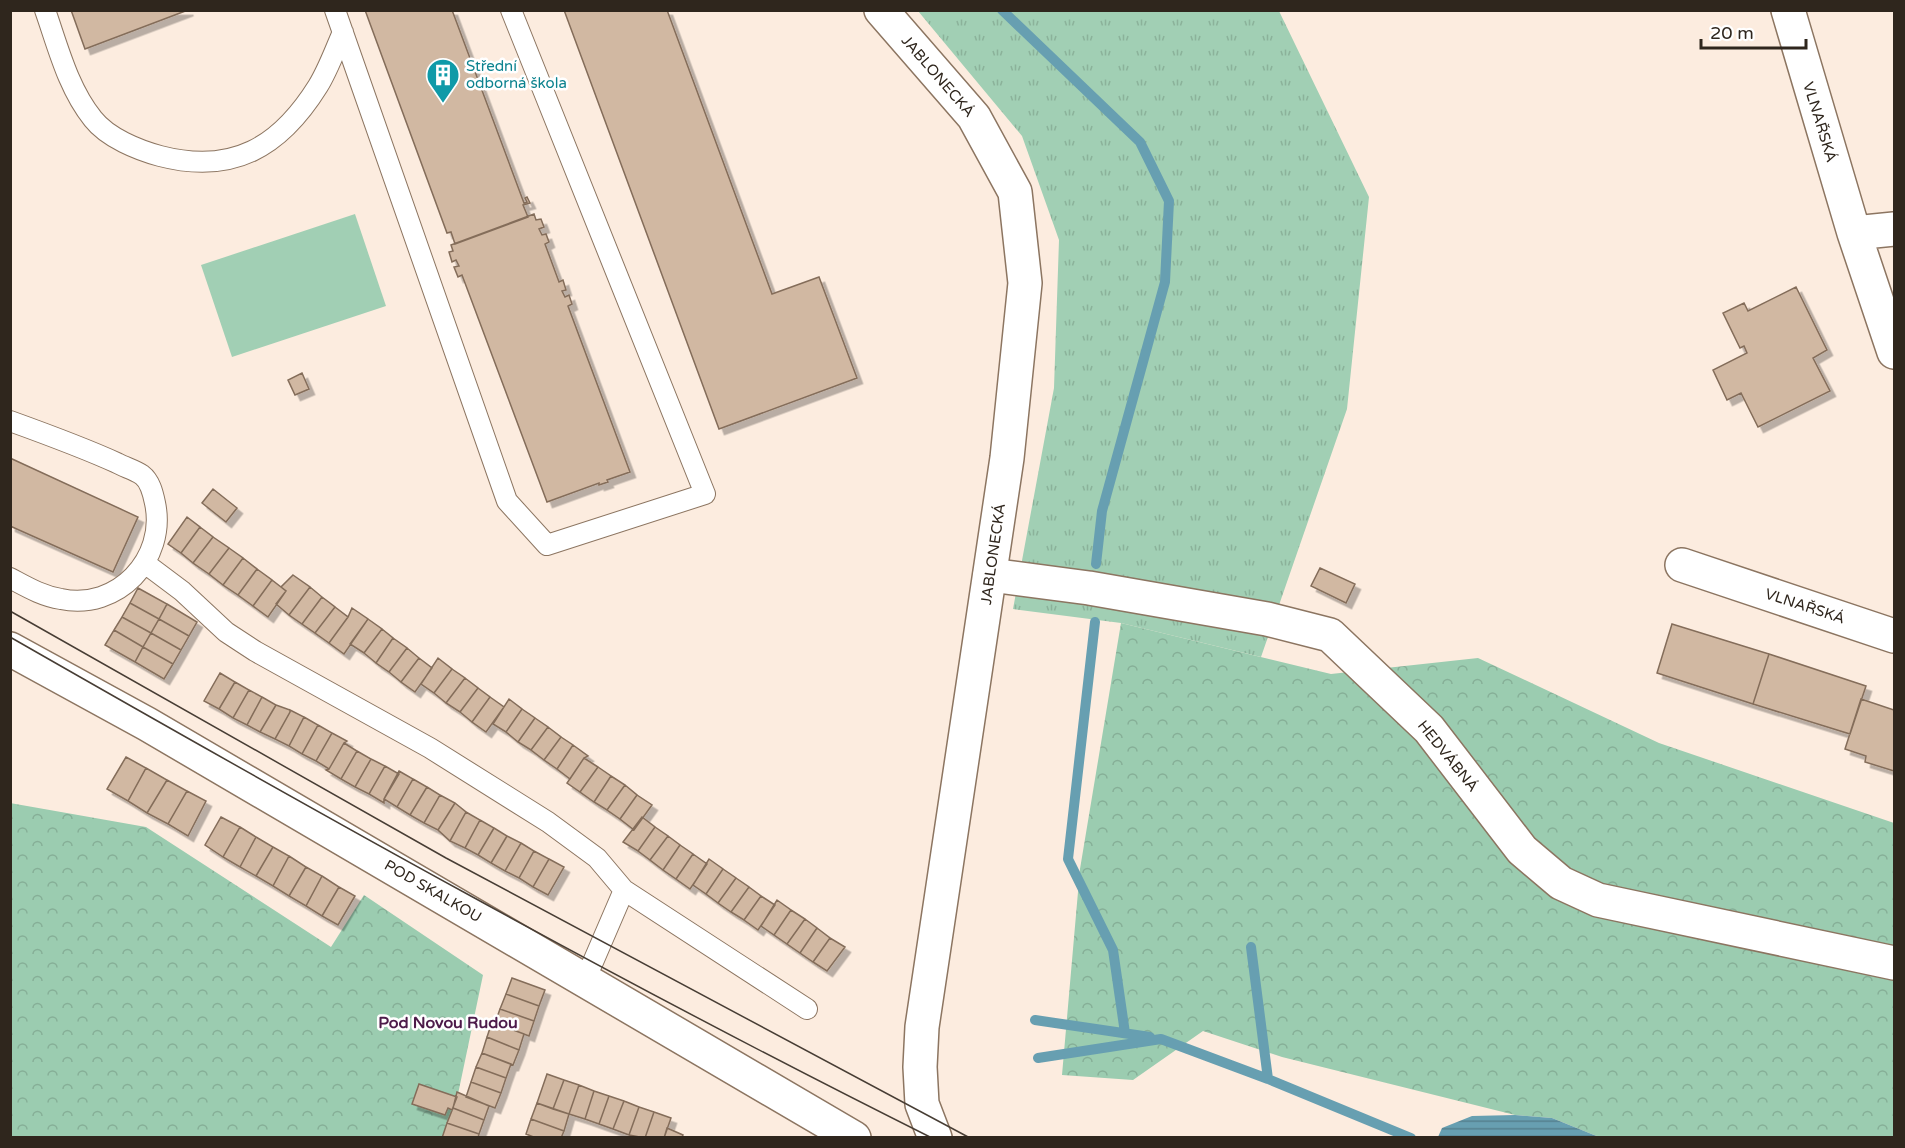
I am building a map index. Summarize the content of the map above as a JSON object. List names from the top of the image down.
{
  "streets": {
    "street": [
      "JABLONECKÁ",
      "VLNAŘSKÁ",
      "HEDVÁBNÁ",
      "POD SKALKOU"
    ]
  },
  "crossings": [
    ["JABLONECKÁ", "HEDVÁBNÁ"]
  ],
  "districts": ["Pod Novou Rudou"],
  "places": {
    "building": ["Střední odborná škola"]
  },
  "scale_bar": "20 m"
}
